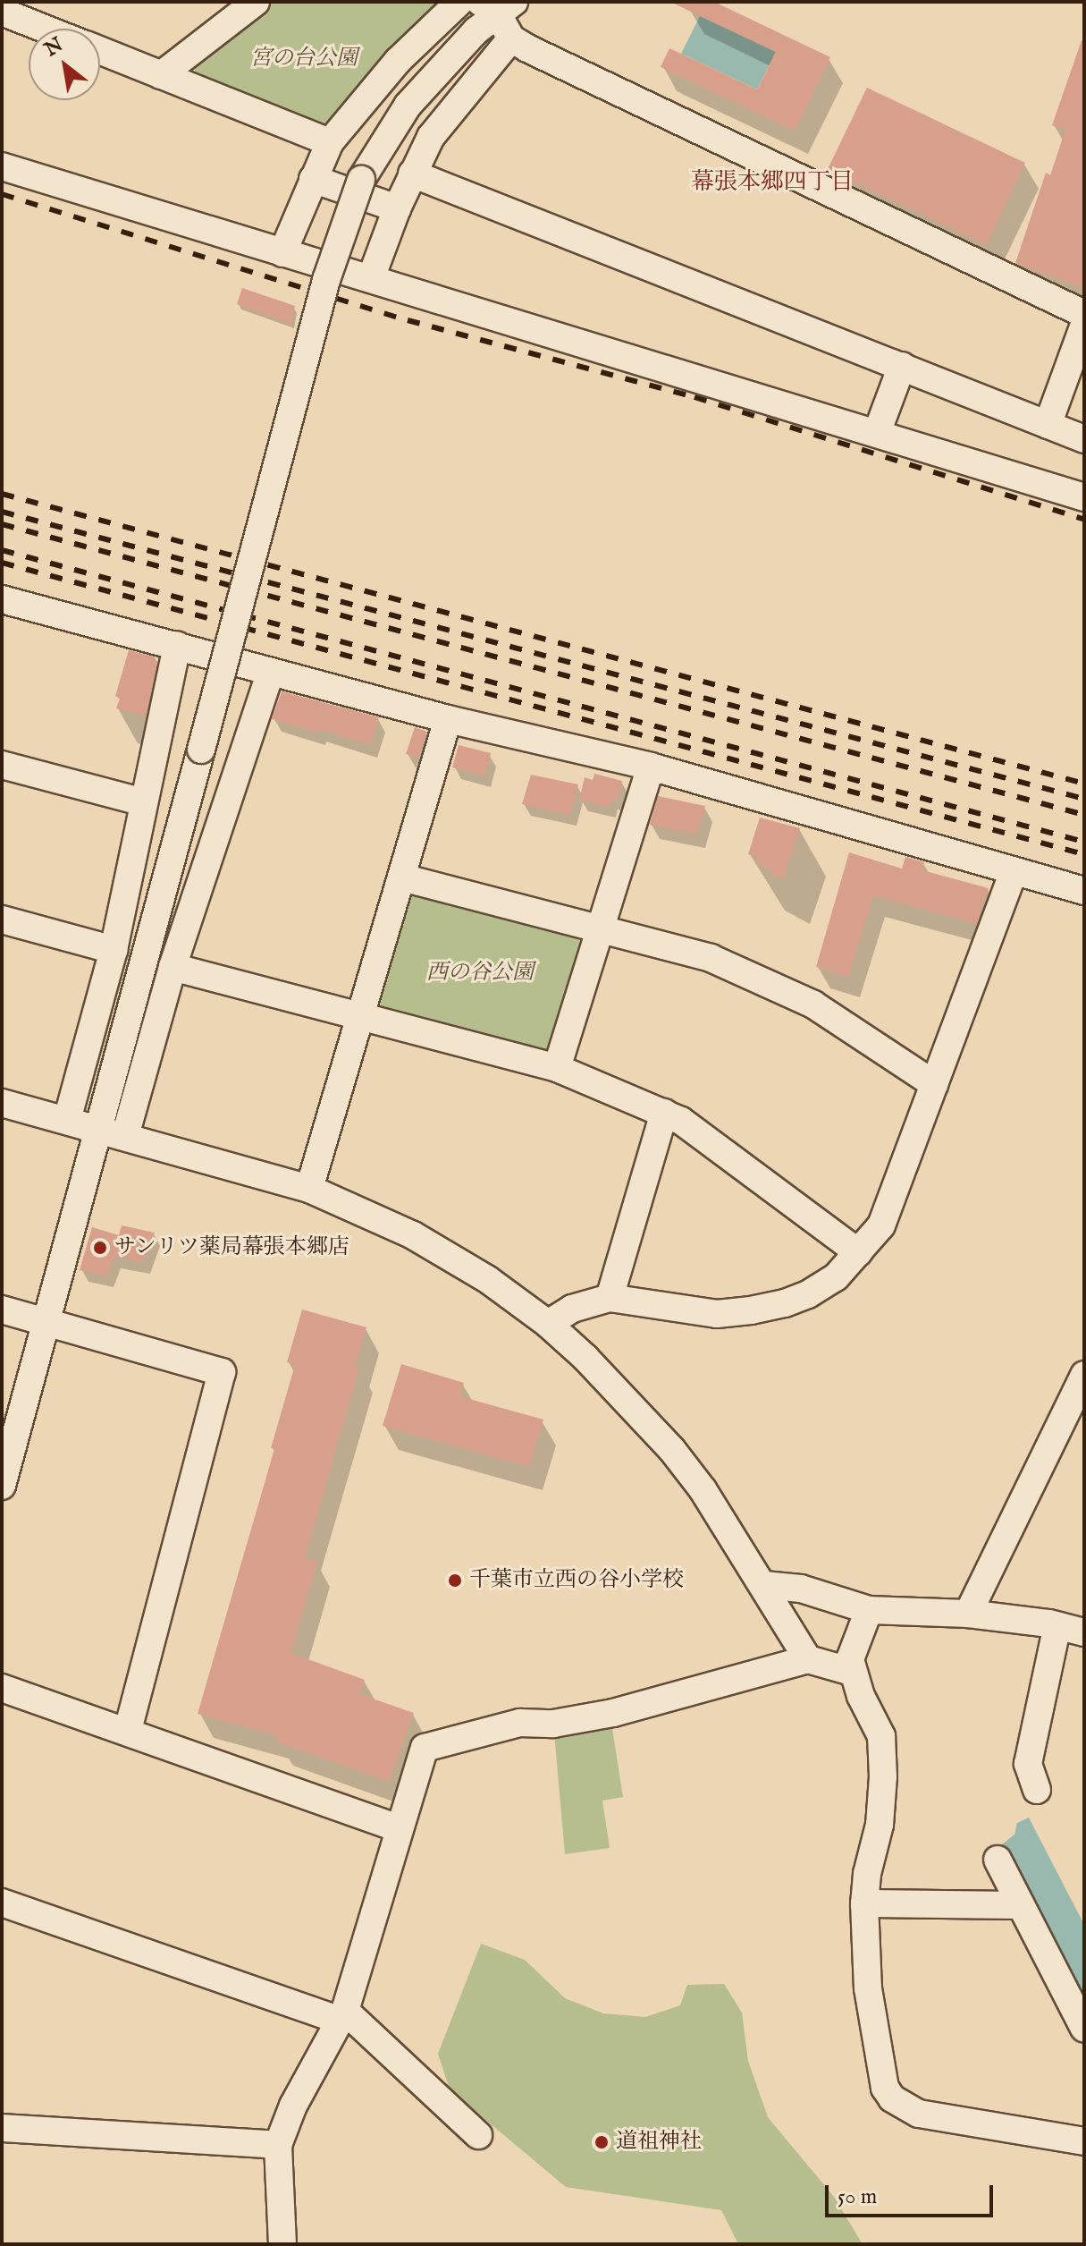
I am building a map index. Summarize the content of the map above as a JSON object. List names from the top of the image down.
{
  "districts": ["幕張本郷四丁目"],
  "parks": ["宮の台公園", "西の谷公園"],
  "places": ["サンリツ薬局幕張本郷店", "千葉市立西の谷小学校", "道祖神社"],
  "scale_bar": "50 m",
  "north": "top left"
}
